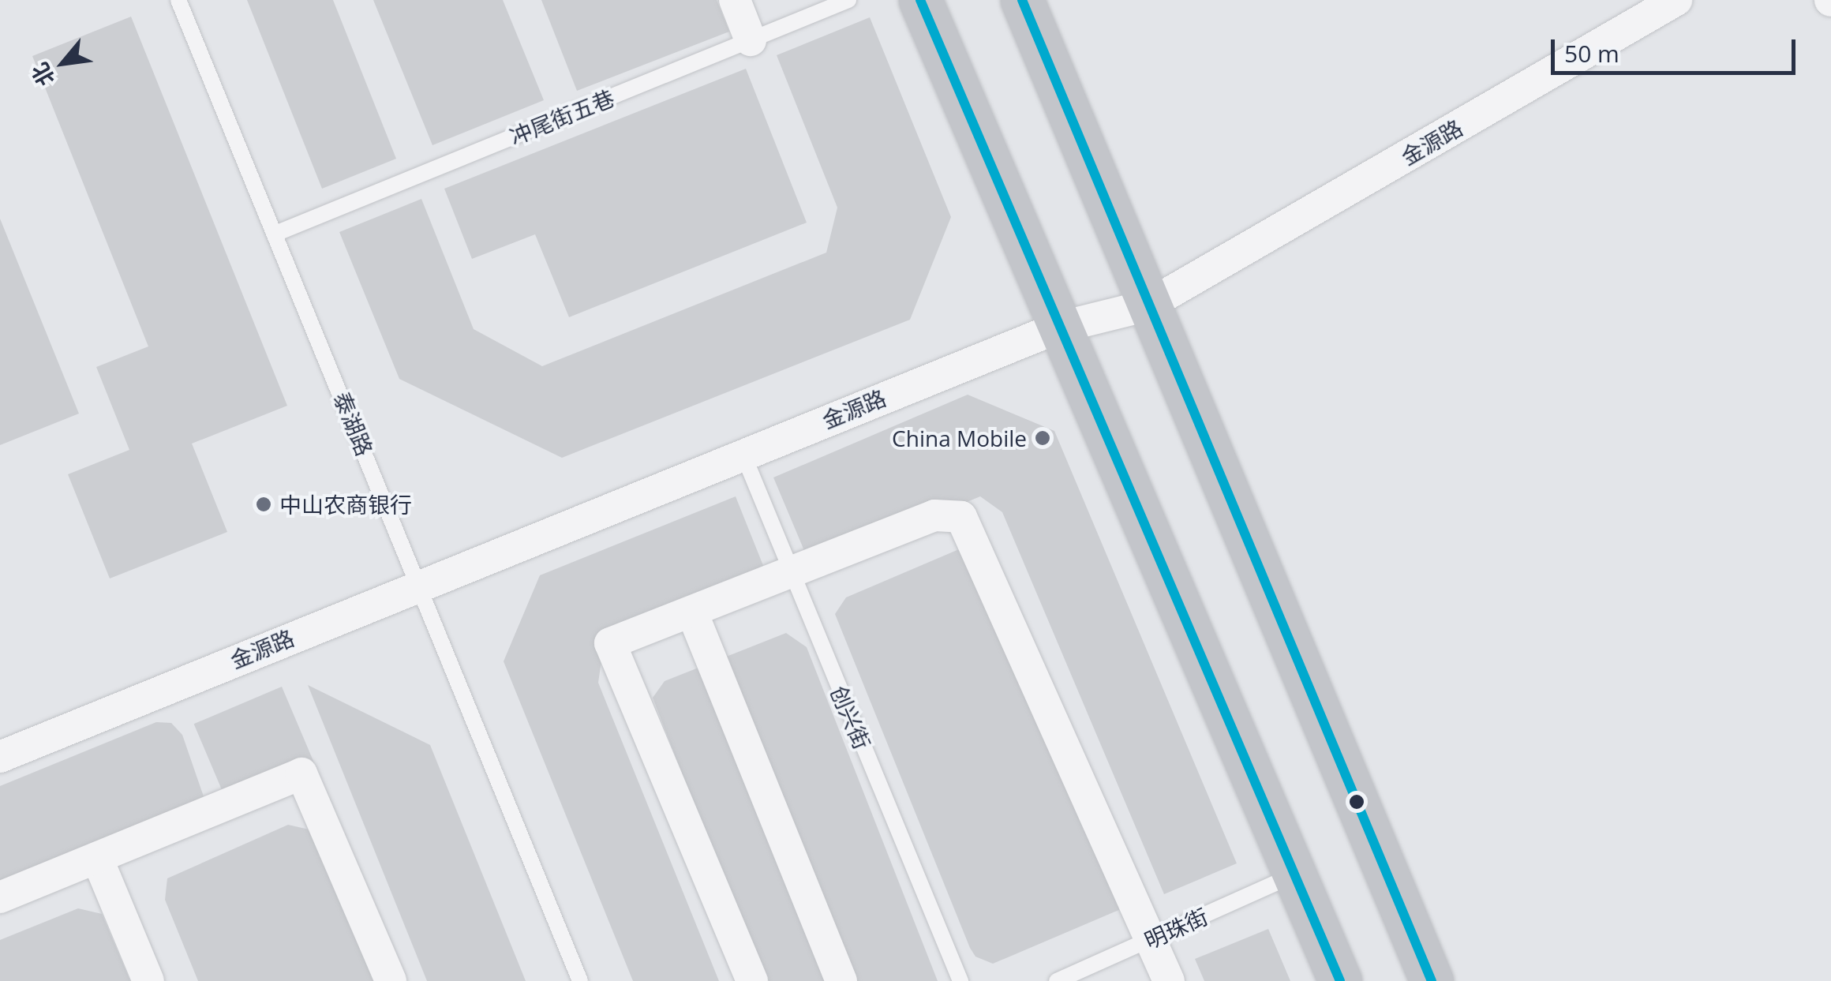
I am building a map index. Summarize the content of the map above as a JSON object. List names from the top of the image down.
{
  "streets": {
    "street": ["金源路"],
    "lane": [
      "冲尾街五巷",
      "泰湖路",
      "创兴街",
      "明珠街"
    ]
  },
  "crossings": [
    ["冲尾街五巷", "泰湖路"],
    ["金源路", "泰湖路"],
    ["金源路", "创兴街"]
  ],
  "places": ["China Mobile", "中山农商银行"],
  "scale_bar": "50 m",
  "north": "bottom left"
}
